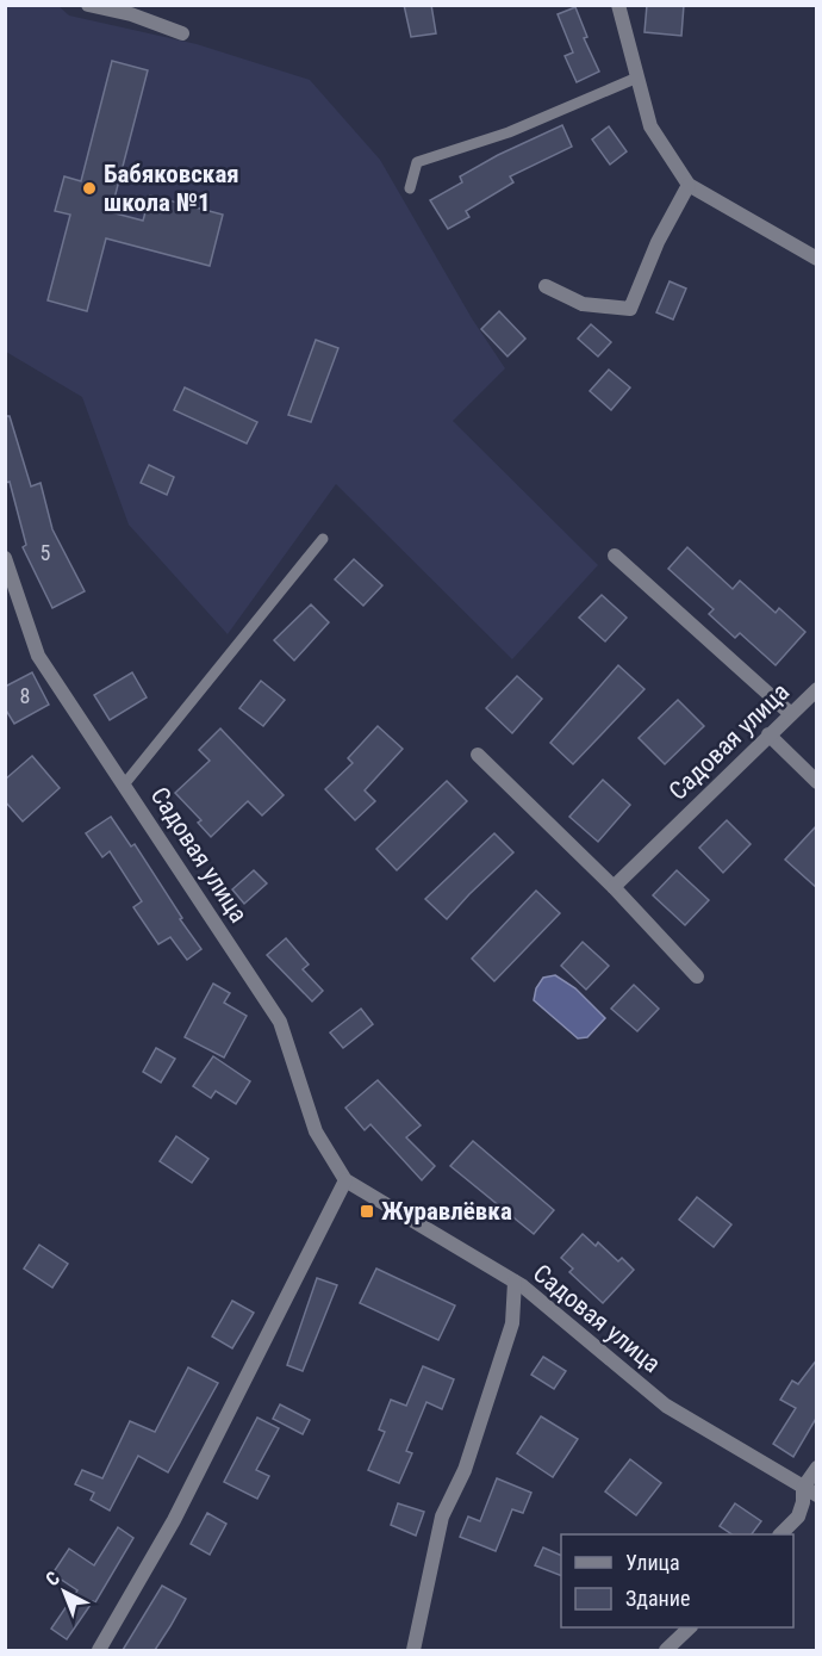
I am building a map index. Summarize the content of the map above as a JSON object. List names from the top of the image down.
{
  "streets": {
    "street": ["Садовая улица"]
  },
  "places": {
    "other": ["Бабяковская школа №1"],
    "transit": ["Журавлёвка"]
  },
  "house_numbers": ["5", "8"],
  "legend": ["Улица", "Здание"],
  "north": "top left"
}
